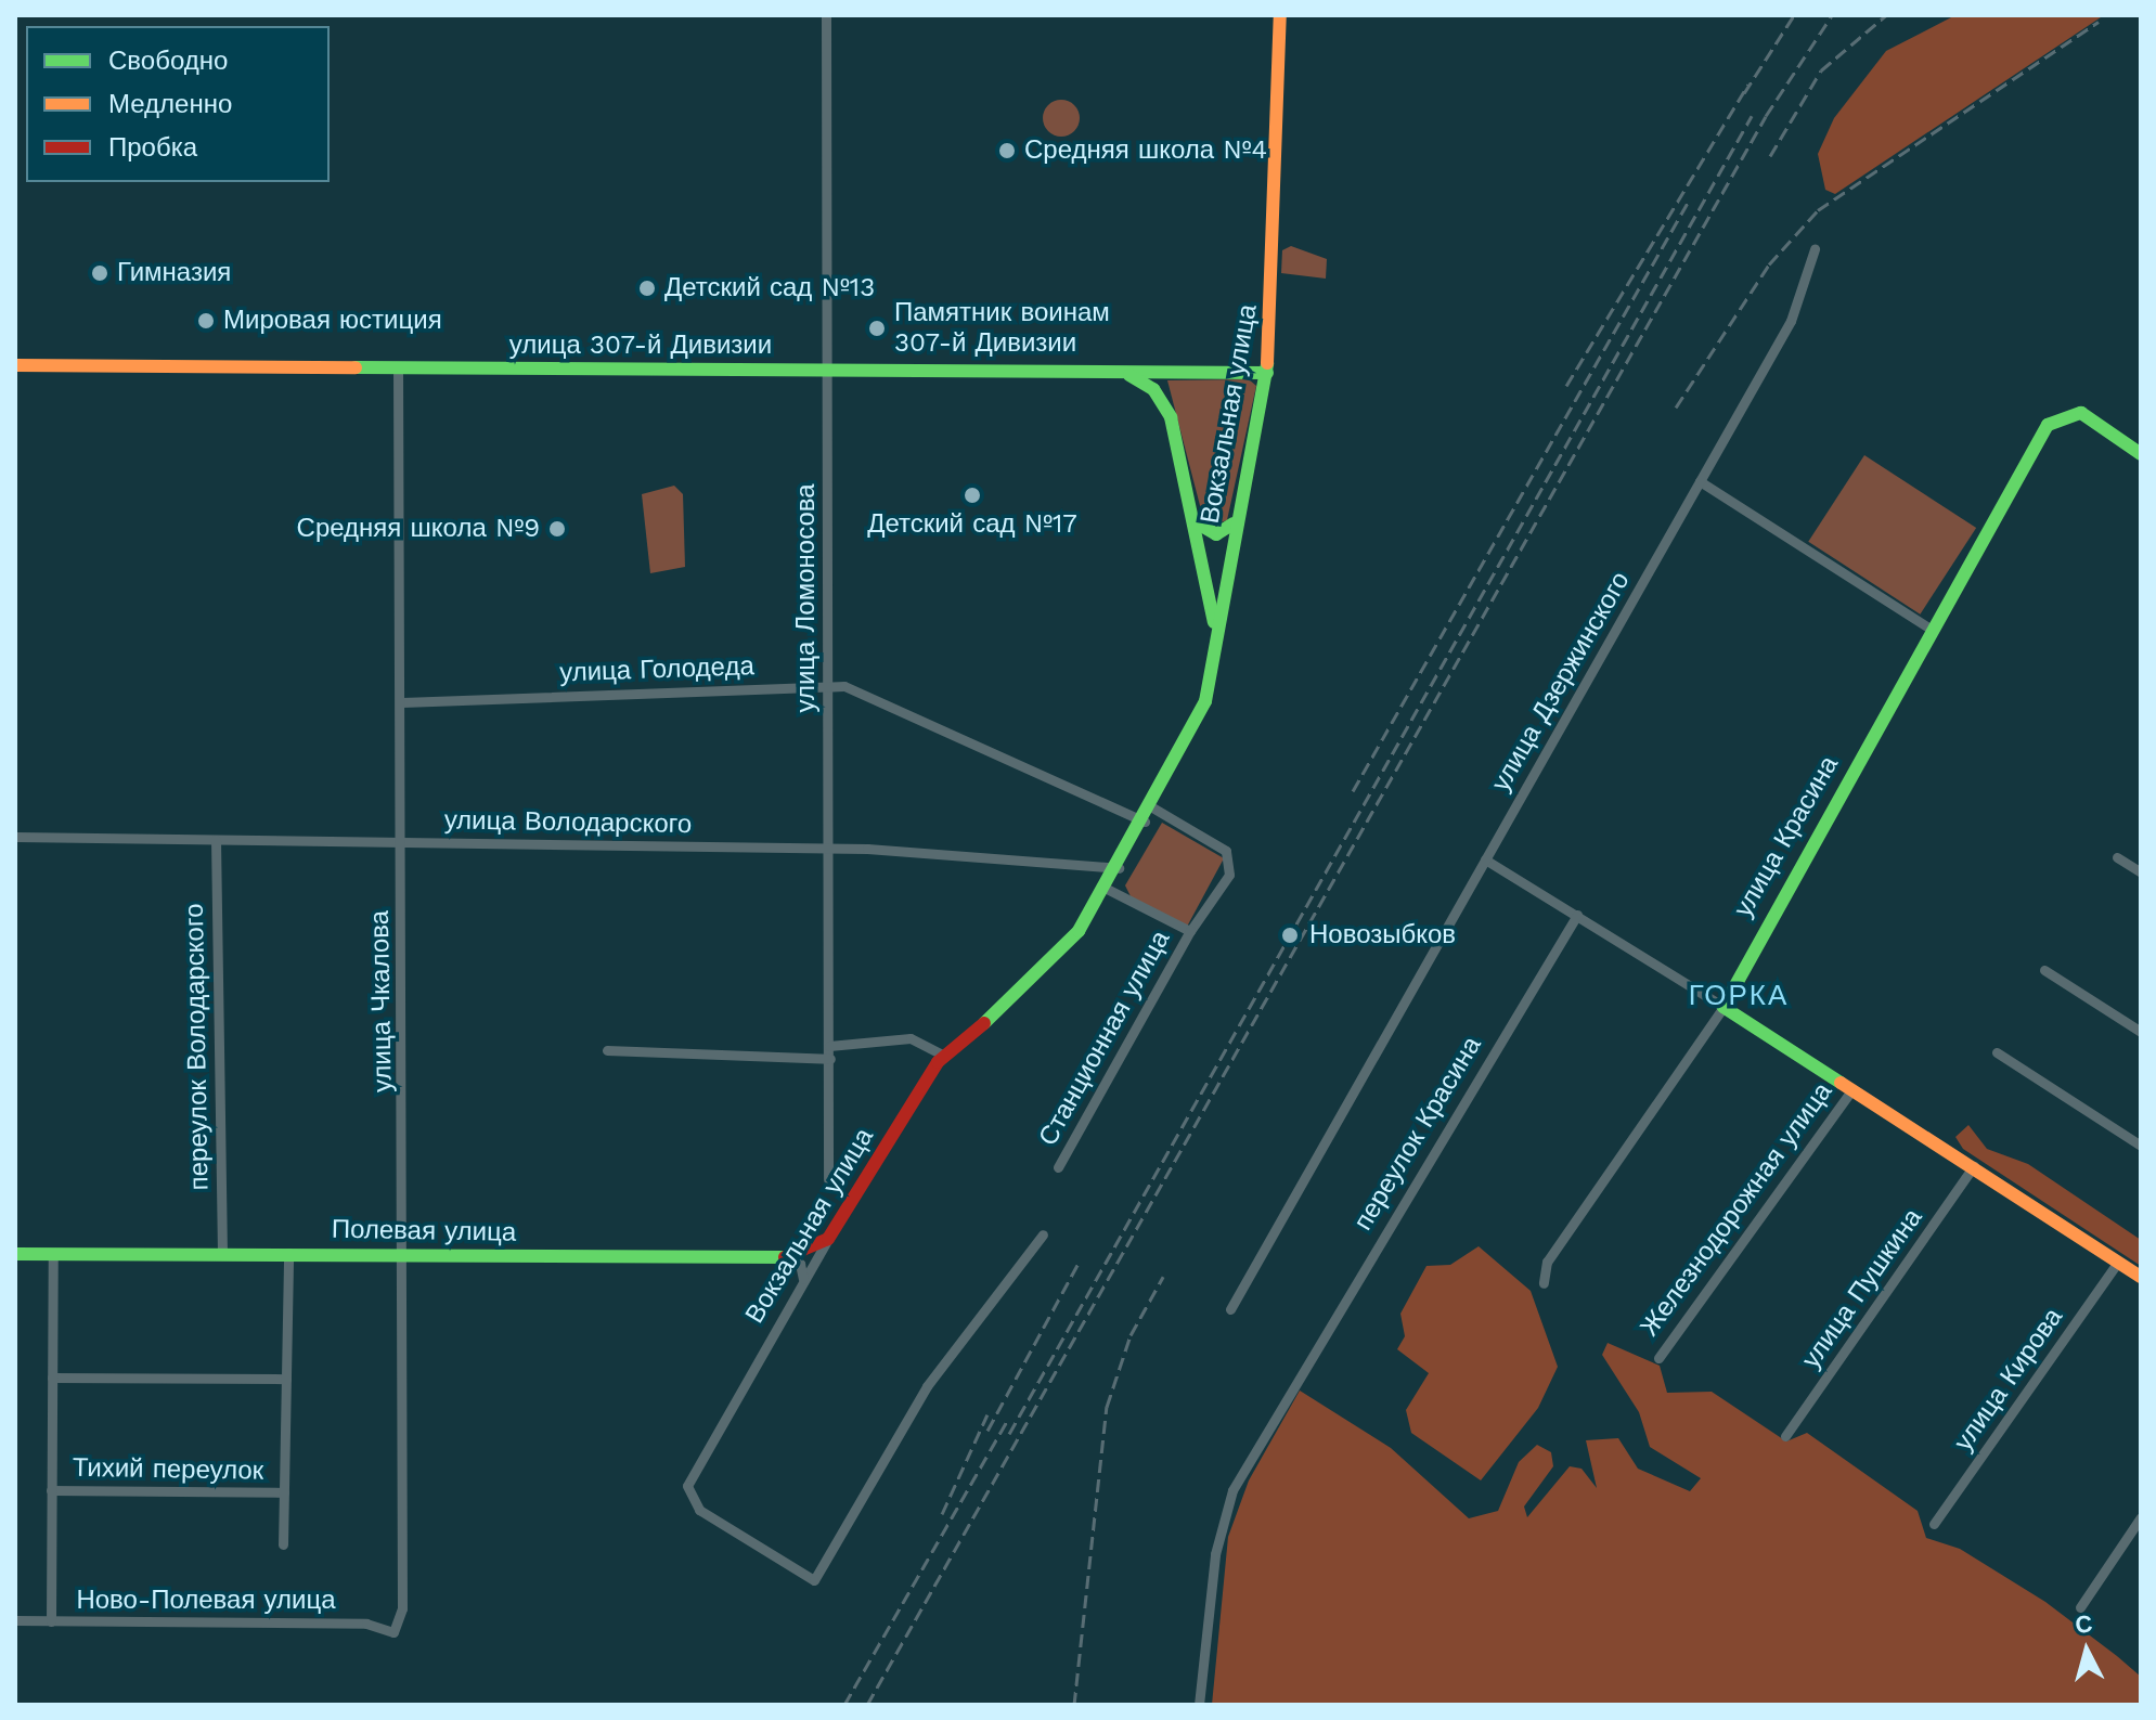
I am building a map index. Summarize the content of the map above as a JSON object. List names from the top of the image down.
{
  "streets": {
    "street": [
      "улица 307-й Дивизии",
      "Вокзальная улица",
      "улица Ломоносова",
      "улица Голодеда",
      "улица Дзержинского",
      "улица Володарского",
      "улица Красина",
      "улица Чкалова",
      "Станционная улица",
      "переулок Володарского",
      "переулок Красина",
      "Железнодорожная улица",
      "Полевая улица",
      "улица Пушкина",
      "улица Кирова",
      "Тихий переулок",
      "Ново-Полевая улица"
    ]
  },
  "crossings": [
    ["улица 307-й Дивизии", "Вокзальная улица"],
    ["улица 307-й Дивизии", "улица Ломоносова"],
    ["улица 307-й Дивизии", "улица Чкалова"],
    ["Вокзальная улица", "улица Голодеда"],
    ["Вокзальная улица", "улица Володарского"],
    ["Вокзальная улица", "Полевая улица"],
    ["улица Ломоносова", "улица Голодеда"],
    ["улица Ломоносова", "улица Володарского"],
    ["улица Голодеда", "улица Чкалова"],
    ["улица Дзержинского", "Железнодорожная улица"],
    ["улица Володарского", "улица Чкалова"],
    ["улица Володарского", "переулок Володарского"],
    ["улица Красина", "Железнодорожная улица"],
    ["улица Чкалова", "Полевая улица"],
    ["улица Чкалова", "Ново-Полевая улица"],
    ["переулок Володарского", "Полевая улица"],
    ["переулок Красина", "Железнодорожная улица"],
    ["Железнодорожная улица", "улица Пушкина"],
    ["Железнодорожная улица", "улица Кирова"],
    ["Полевая улица", "Тихий переулок"],
    ["Тихий переулок", "Ново-Полевая улица"]
  ],
  "districts": ["ГОРКА"],
  "places": [
    "Средняя школа №4",
    "Гимназия",
    "Детский сад №13",
    "Мировая юстиция",
    "Памятник воинам 307-й Дивизии",
    "Детский сад №17",
    "Средняя школа №9",
    "Новозыбков"
  ],
  "legend": ["Свободно", "Медленно", "Пробка"],
  "north": "top"
}
